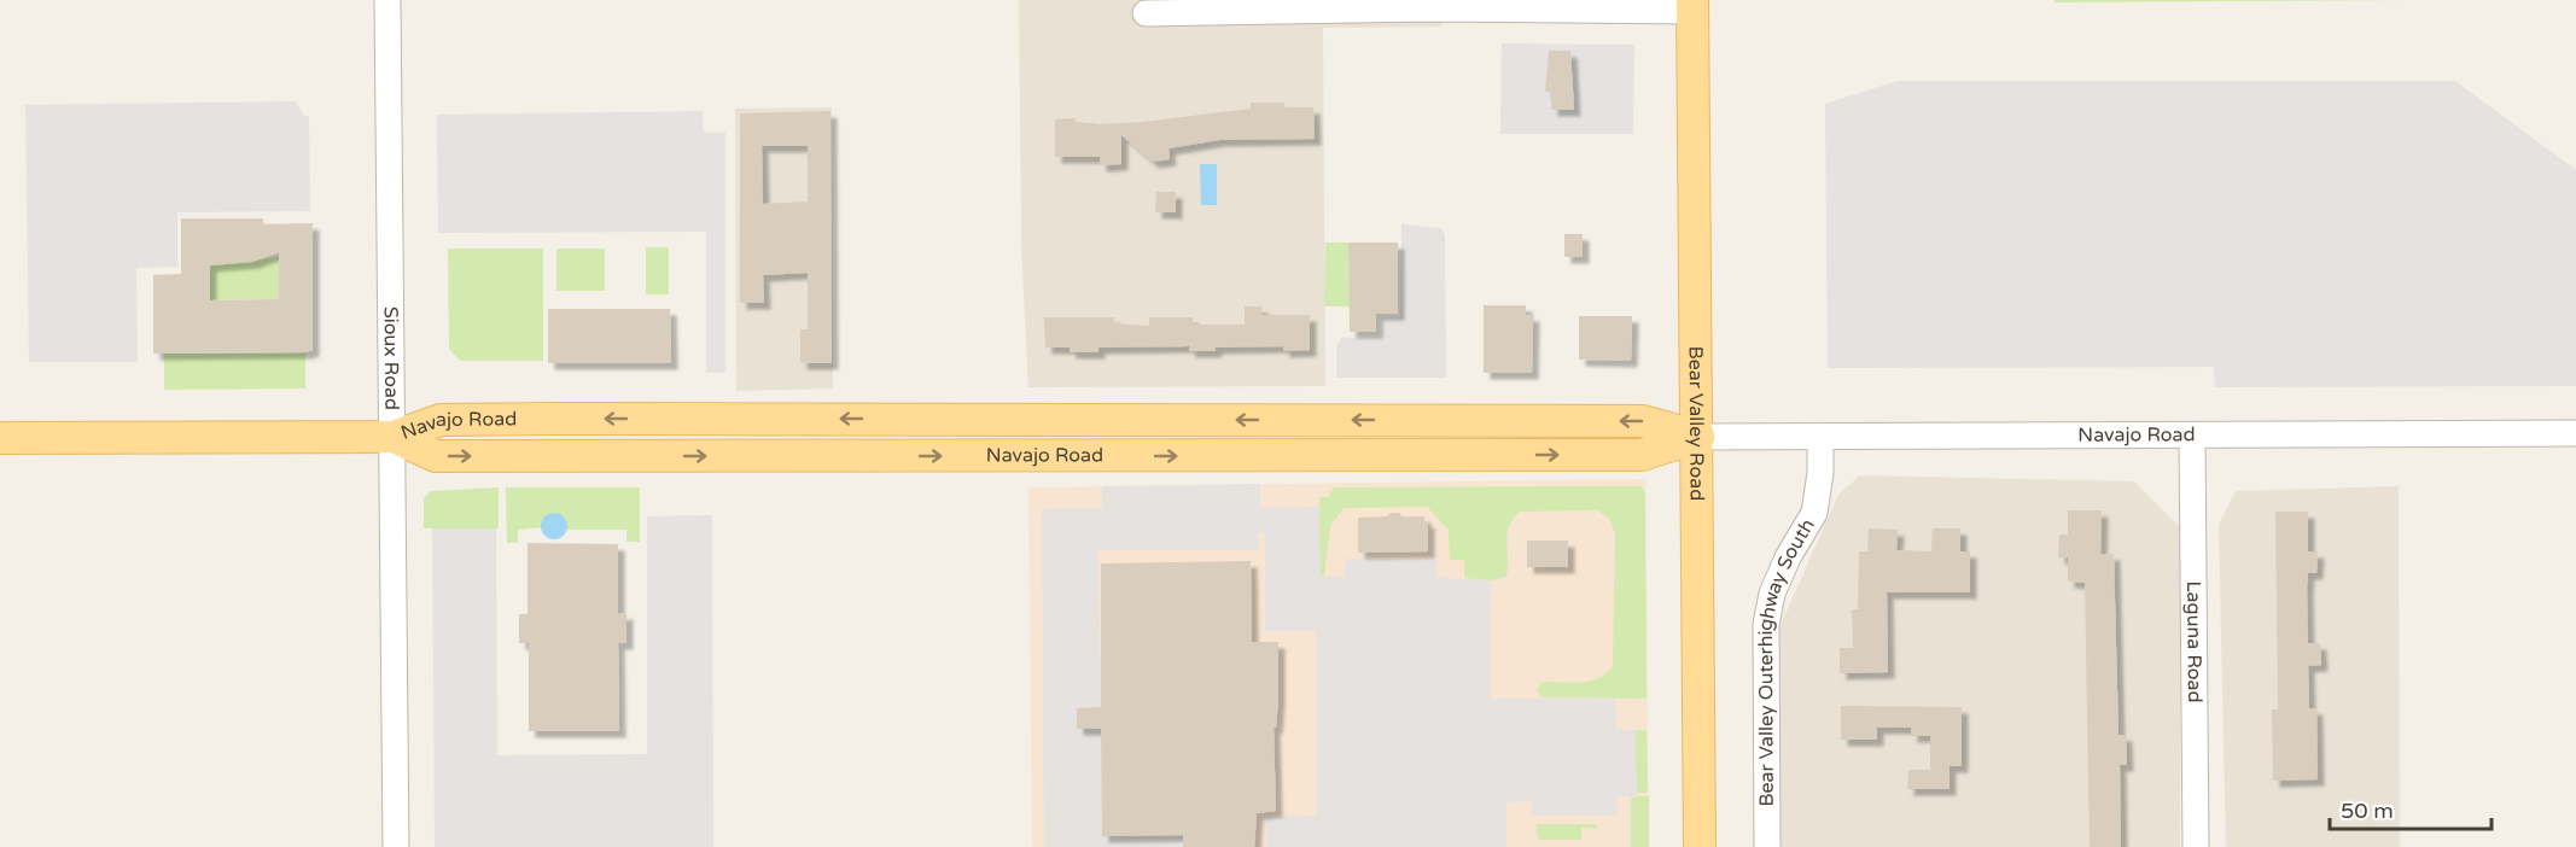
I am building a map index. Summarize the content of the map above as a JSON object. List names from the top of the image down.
{
  "streets": {
    "main road": ["Bear Valley Road", "Navajo Road"],
    "street": ["Sioux Road", "Laguna Road", "Bear Valley Outerhighway South"]
  },
  "crossings": [
    ["Sioux Road", "Navajo Road"],
    ["Bear Valley Road", "Navajo Road"],
    ["Navajo Road", "Laguna Road"],
    ["Navajo Road", "Bear Valley Outerhighway South"]
  ],
  "scale_bar": "50 m"
}
